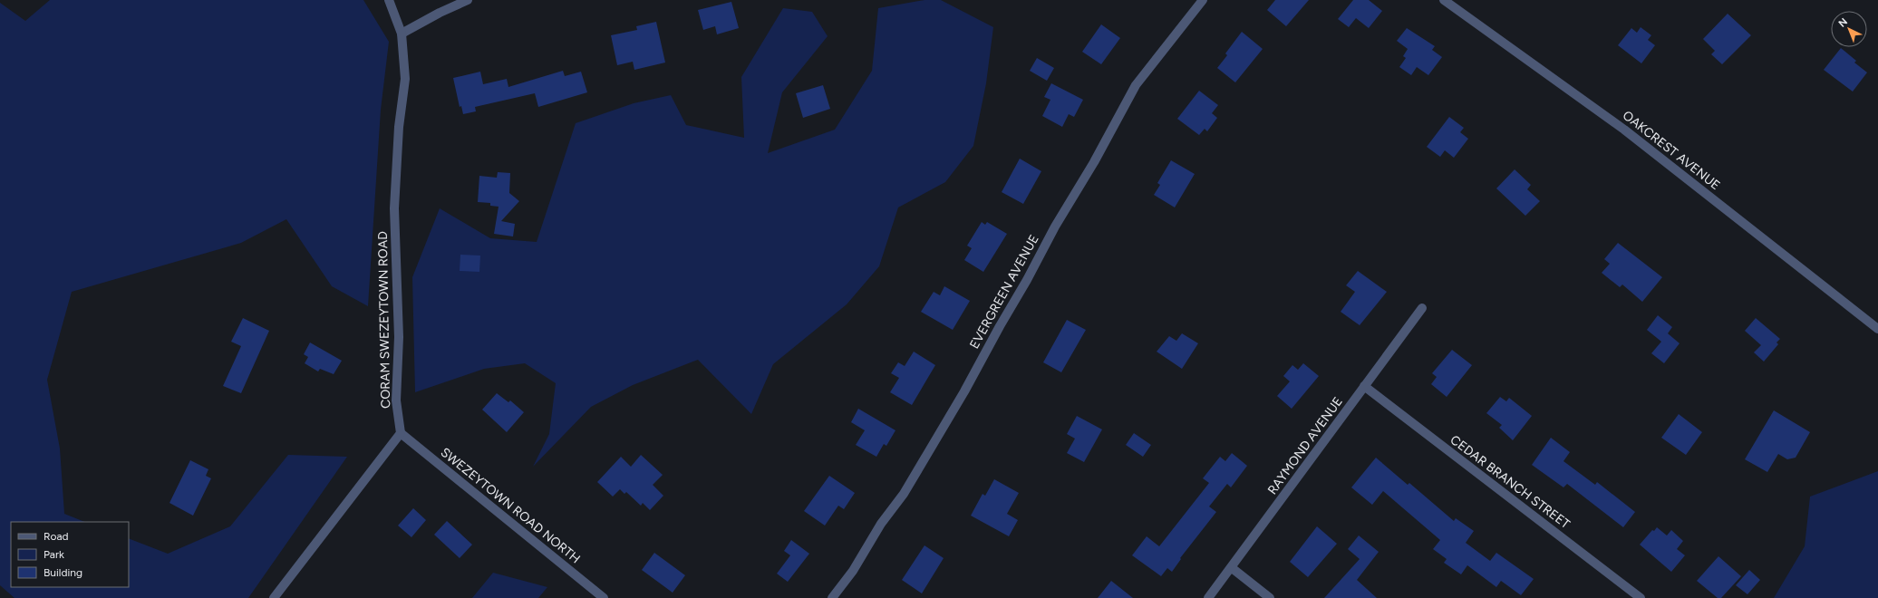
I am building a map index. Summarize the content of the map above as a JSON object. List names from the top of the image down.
{
  "streets": {
    "street": [
      "OAKCREST AVENUE",
      "EVERGREEN AVENUE",
      "CORAM SWEZEYTOWN ROAD",
      "RAYMOND AVENUE",
      "CEDAR BRANCH STREET",
      "SWEZEYTOWN ROAD NORTH"
    ]
  },
  "crossings": [
    ["CORAM SWEZEYTOWN ROAD", "SWEZEYTOWN ROAD NORTH"],
    ["RAYMOND AVENUE", "CEDAR BRANCH STREET"]
  ],
  "legend": ["Road", "Park", "Building"],
  "north": "top left"
}
